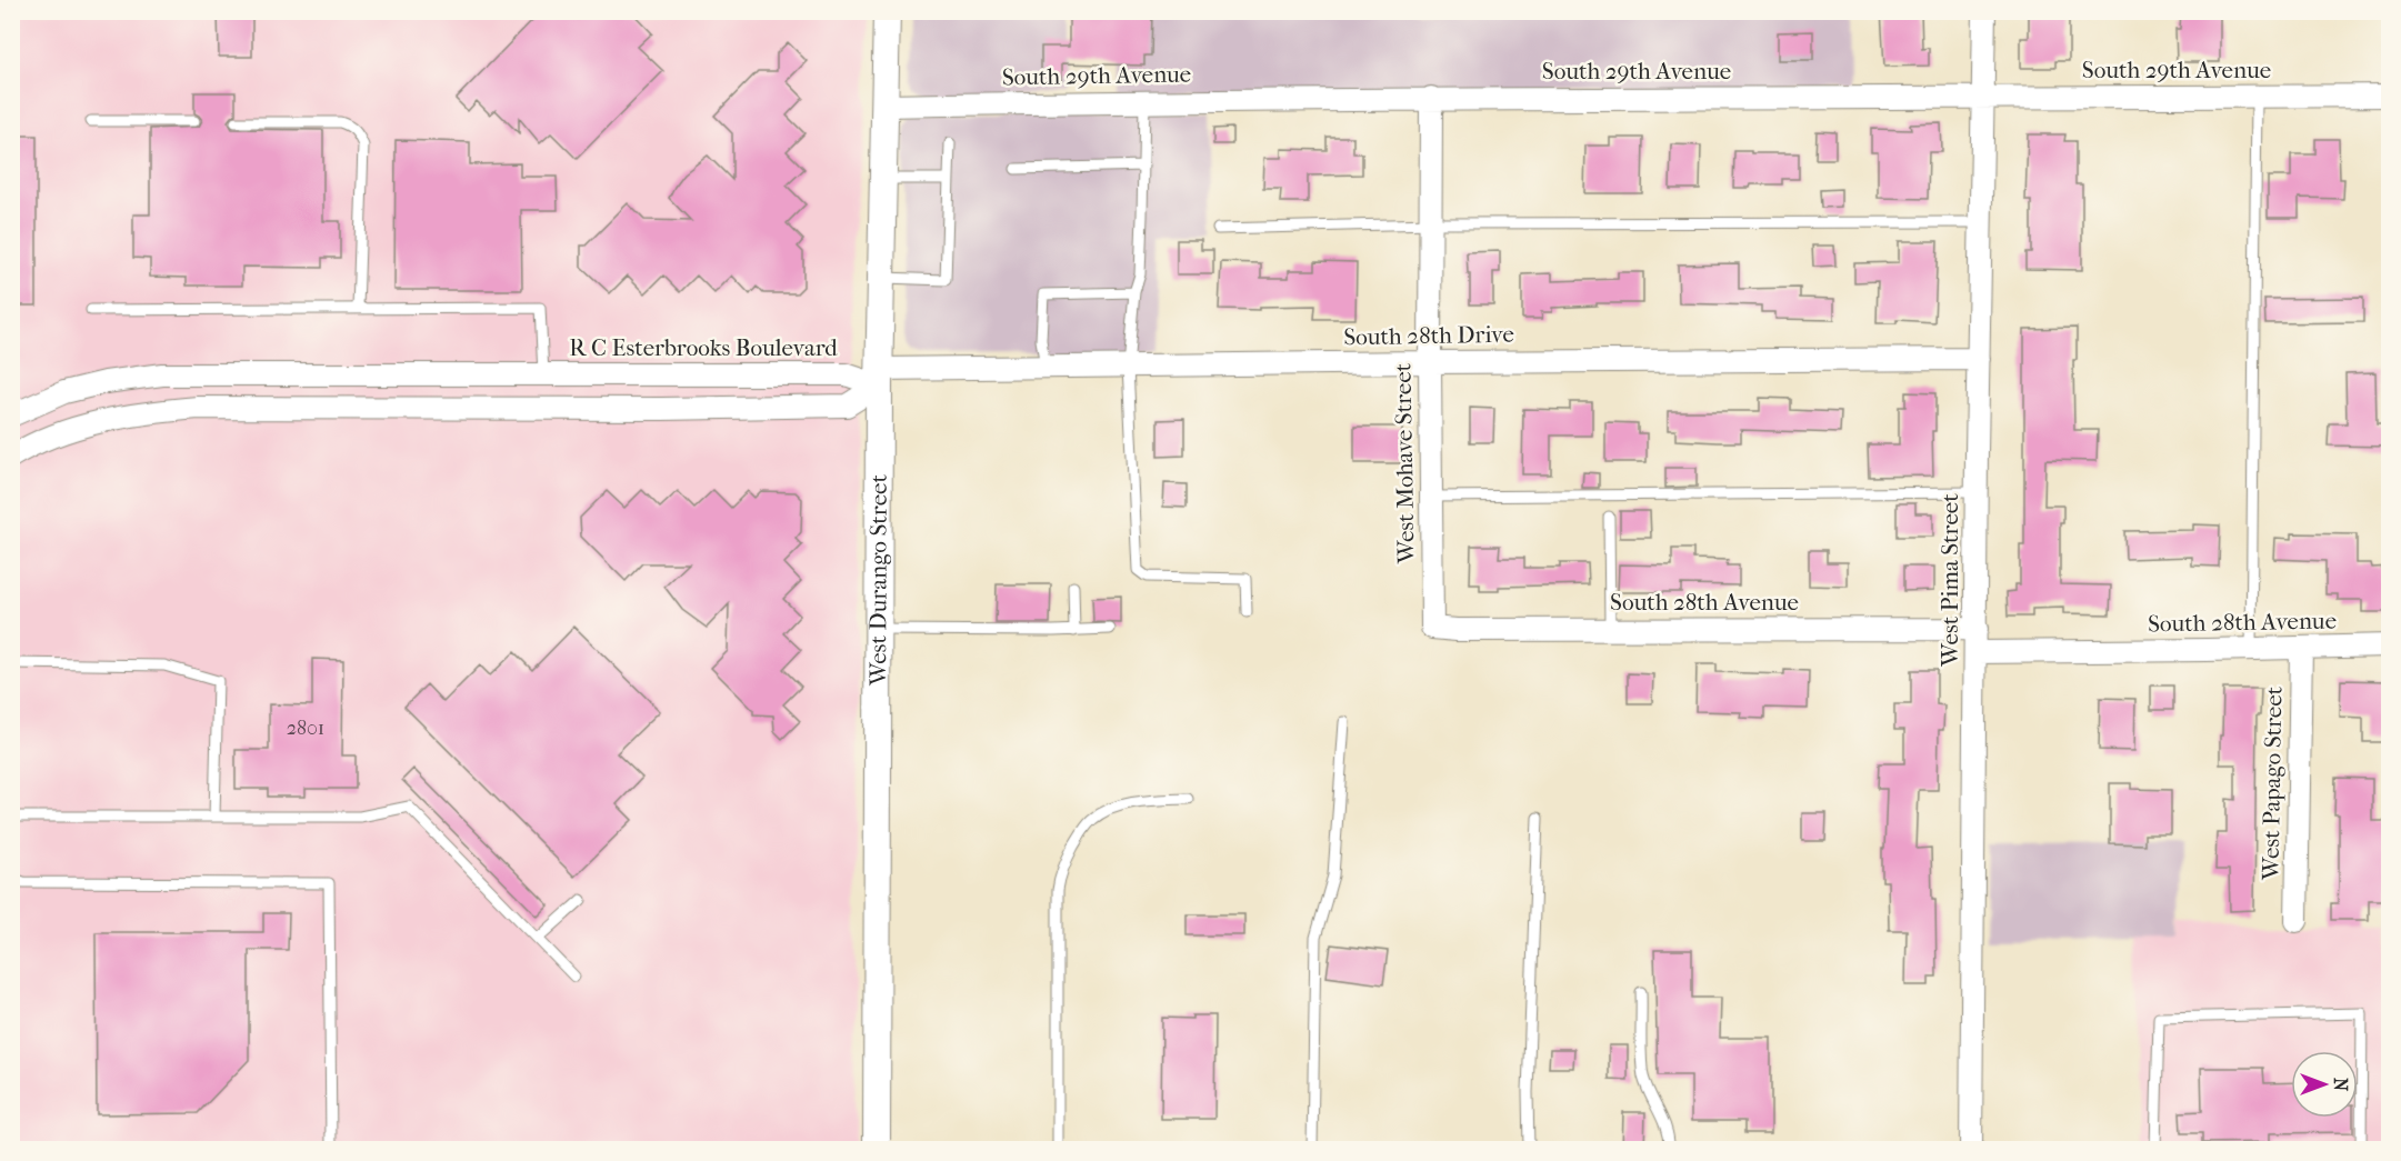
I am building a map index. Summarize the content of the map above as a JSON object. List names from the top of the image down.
{
  "streets": {
    "street": [
      "South 29th Avenue",
      "South 28th Drive",
      "R C Esterbrooks Boulevard",
      "West Mohave Street",
      "West Durango Street",
      "West Pima Street",
      "South 28th Avenue",
      "West Papago Street"
    ]
  },
  "crossings": [
    ["South 29th Avenue", "West Mohave Street"],
    ["South 29th Avenue", "West Durango Street"],
    ["South 29th Avenue", "West Pima Street"],
    ["South 28th Drive", "R C Esterbrooks Boulevard"],
    ["South 28th Drive", "West Mohave Street"],
    ["South 28th Drive", "West Durango Street"],
    ["South 28th Drive", "West Pima Street"],
    ["R C Esterbrooks Boulevard", "West Durango Street"],
    ["West Mohave Street", "South 28th Avenue"],
    ["West Pima Street", "South 28th Avenue"],
    ["South 28th Avenue", "West Papago Street"]
  ],
  "house_numbers": ["2801"],
  "north": "right"
}
